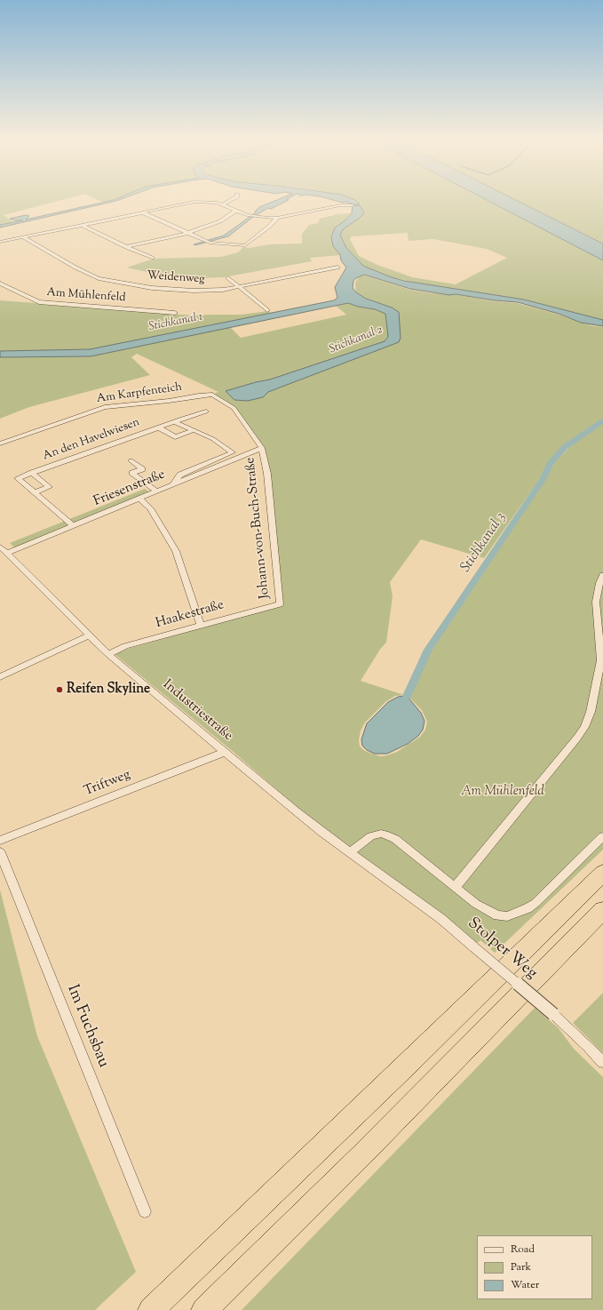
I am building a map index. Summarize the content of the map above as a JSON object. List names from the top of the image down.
{
  "streets": {
    "street": [
      "Weidenweg",
      "Am Mühlenfeld",
      "Am Karpfenteich",
      "An den Havelwiesen",
      "Friesenstraße",
      "Johann-von-Buch-Straße",
      "Haakestraße",
      "Industriestraße",
      "Triftweg",
      "Stolper Weg",
      "Im Fuchsbau"
    ]
  },
  "crossings": [
    ["Am Karpfenteich", "Friesenstraße"],
    ["Am Karpfenteich", "Johann-von-Buch-Straße"],
    ["An den Havelwiesen", "Friesenstraße"],
    ["Friesenstraße", "Johann-von-Buch-Straße"],
    ["Friesenstraße", "Industriestraße"],
    ["Johann-von-Buch-Straße", "Haakestraße"],
    ["Haakestraße", "Industriestraße"],
    ["Industriestraße", "Triftweg"],
    ["Industriestraße", "Stolper Weg"]
  ],
  "water": ["Stichkanal 1", "Stichkanal 2", "Stichkanal 3"],
  "parks": ["Am Mühlenfeld"],
  "places": ["Reifen Skyline"],
  "legend": ["Road", "Park", "Water"]
}
